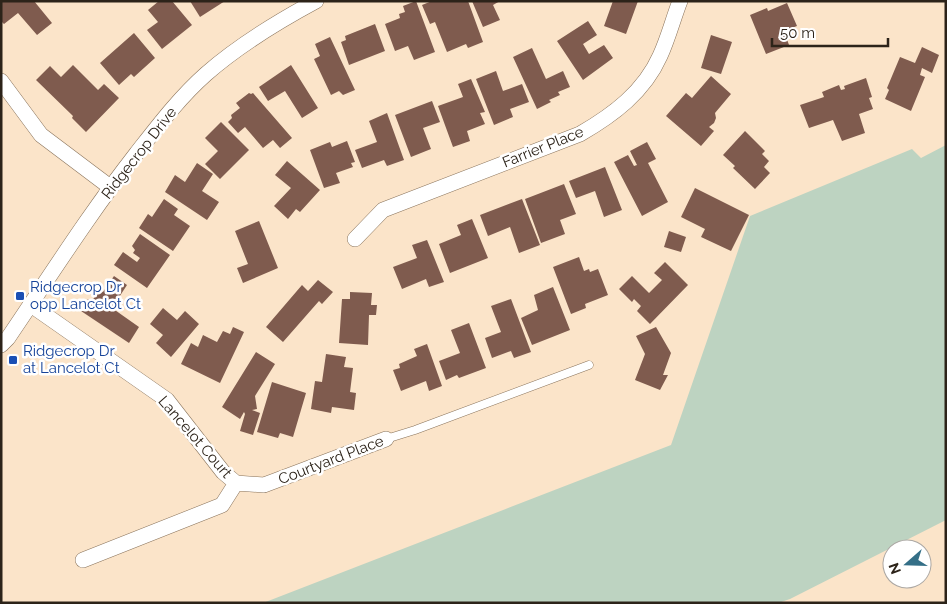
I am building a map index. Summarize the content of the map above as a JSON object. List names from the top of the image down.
{
  "streets": {
    "street": [
      "Farrier Place",
      "Ridgecrop Drive",
      "Lancelot Court",
      "Courtyard Place"
    ]
  },
  "crossings": [
    ["Ridgecrop Drive", "Lancelot Court"],
    ["Lancelot Court", "Courtyard Place"]
  ],
  "places": {
    "transit": ["Ridgecrop Dr opp Lancelot Ct", "Ridgecrop Dr at Lancelot Ct"]
  },
  "scale_bar": "50 m",
  "north": "left"
}
